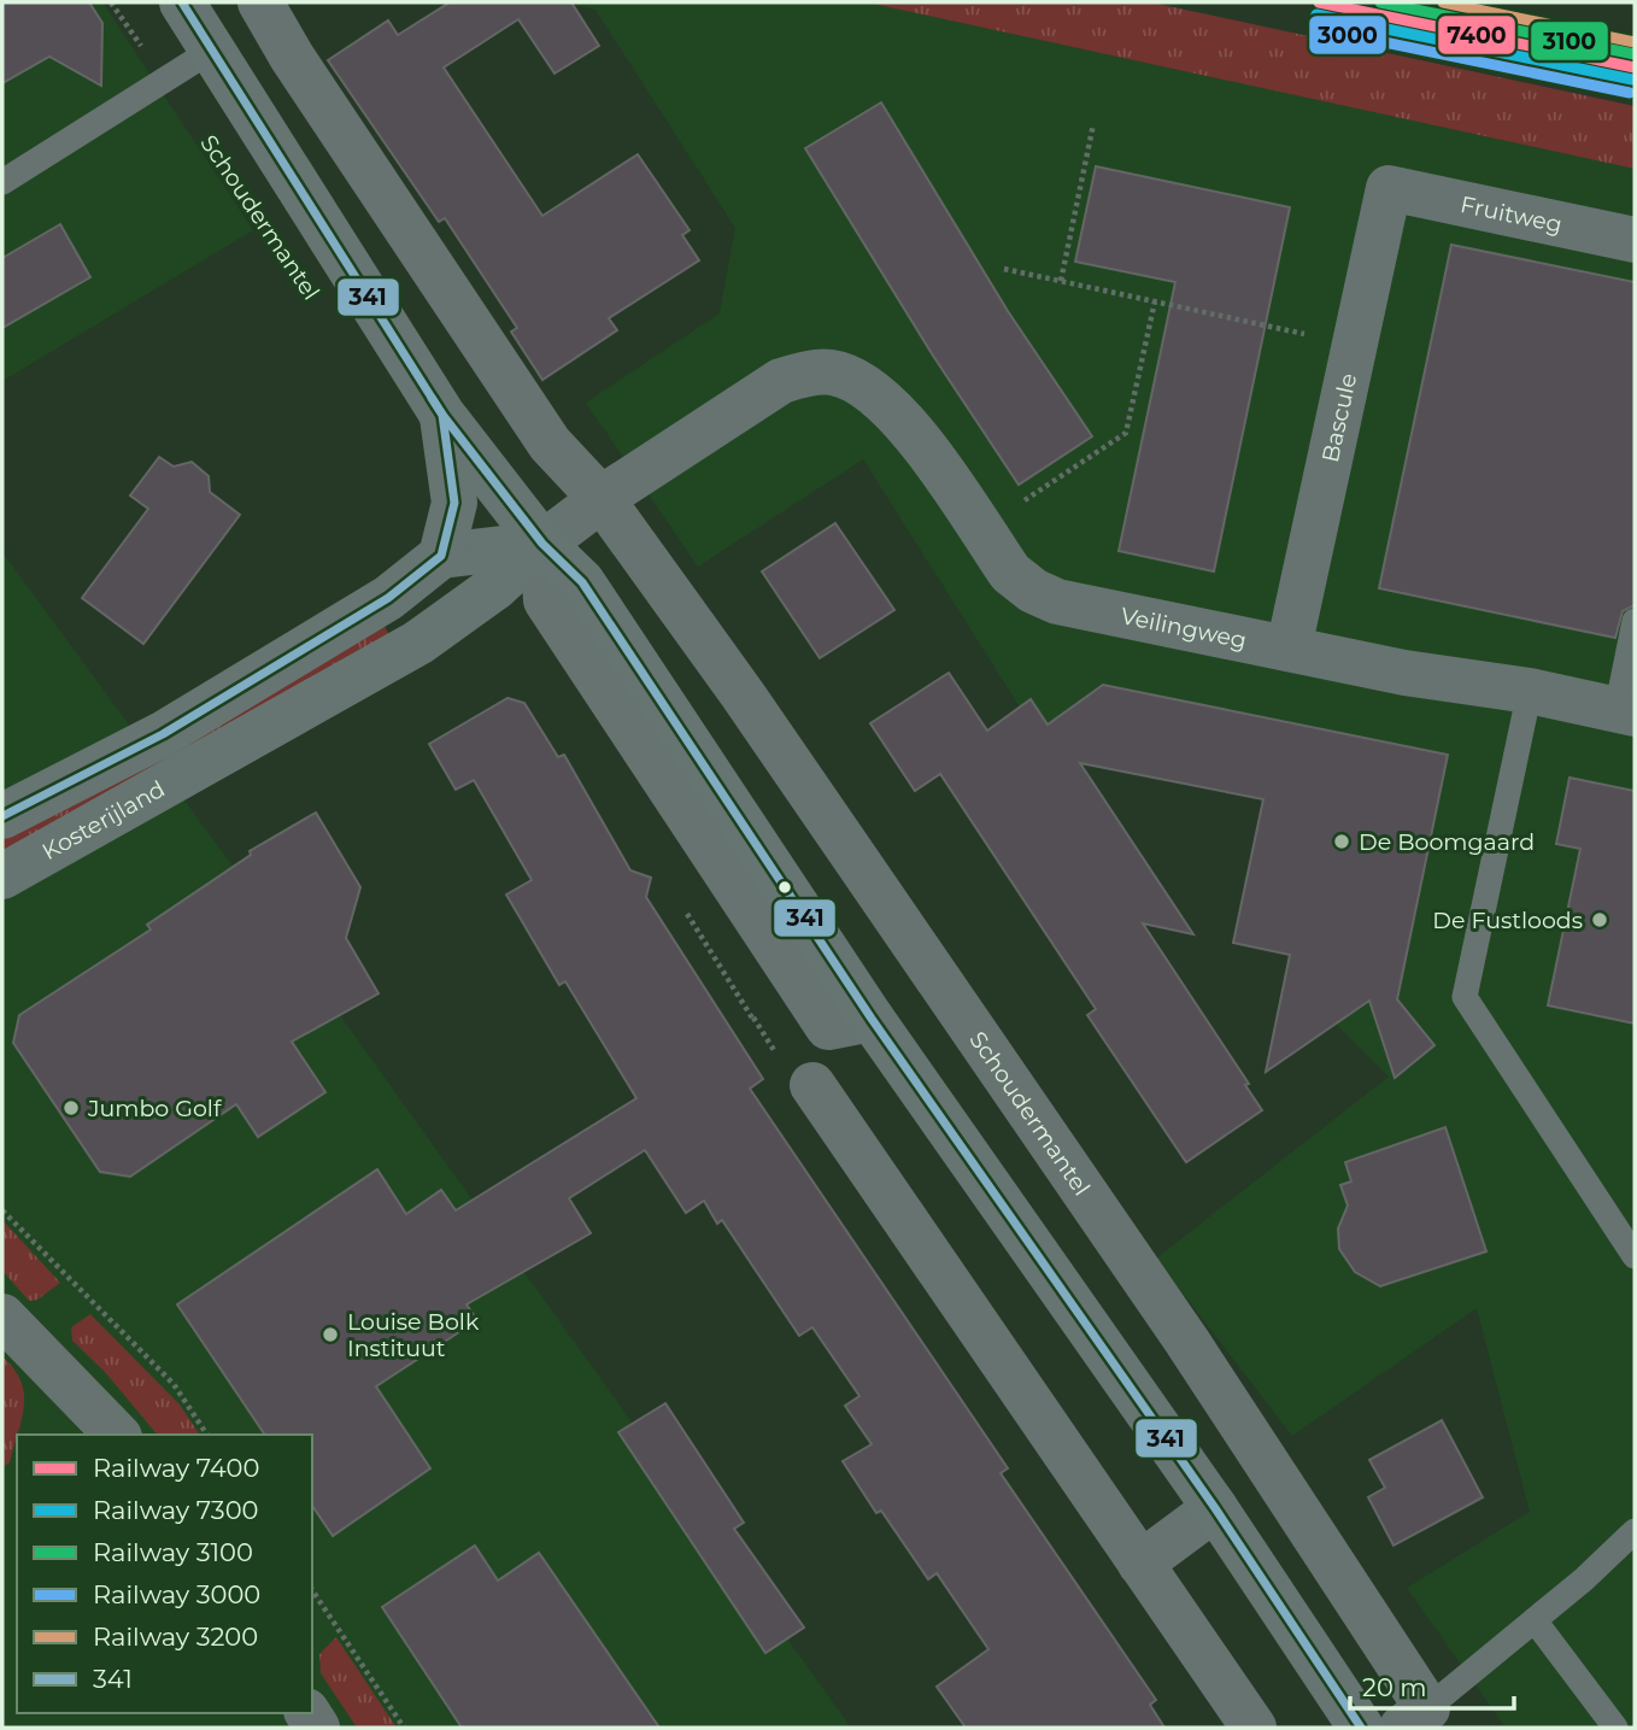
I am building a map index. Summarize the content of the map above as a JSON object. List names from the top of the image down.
{
  "streets": {
    "street": [
      "Fruitweg",
      "Schoudermantel",
      "Bascule",
      "Veilingweg",
      "Kosterijland"
    ]
  },
  "crossings": [
    ["Fruitweg", "Bascule"],
    ["Schoudermantel", "Veilingweg"],
    ["Schoudermantel", "Kosterijland"],
    ["Bascule", "Veilingweg"]
  ],
  "places": [
    "De Boomgaard",
    "De Fustloods",
    "Jumbo Golf",
    "Louise Bolk Instituut"
  ],
  "lines": [
    "rail line 7400",
    "rail line 3100",
    "rail line 3200",
    "transit line 341",
    "rail line 7300",
    "rail line 3000"
  ],
  "legend": [
    "Railway 7400",
    "Railway 7300",
    "Railway 3100",
    "Railway 3000",
    "Railway 3200",
    "341"
  ],
  "scale_bar": "20 m"
}
